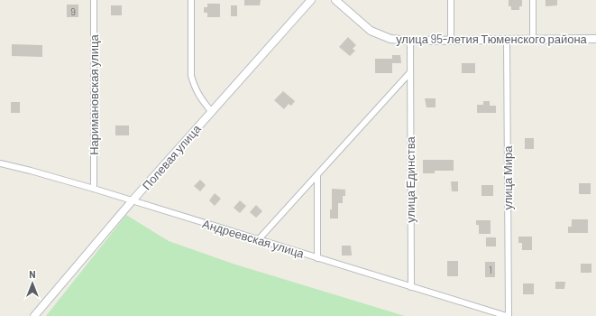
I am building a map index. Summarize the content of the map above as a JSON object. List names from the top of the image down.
{
  "streets": {
    "street": [
      "улица 95-летия Тюменского района",
      "Наримановская улица",
      "Полевая улица",
      "улица Мира",
      "улица Единства",
      "Андреевская улица"
    ]
  },
  "crossings": [
    ["улица 95-летия Тюменского района", "улица Мира"],
    ["улица 95-летия Тюменского района", "улица Единства"],
    ["Наримановская улица", "Андреевская улица"],
    ["Полевая улица", "Андреевская улица"],
    ["улица Мира", "Андреевская улица"],
    ["улица Единства", "Андреевская улица"]
  ],
  "house_numbers": ["9", "1"],
  "north": "top"
}
